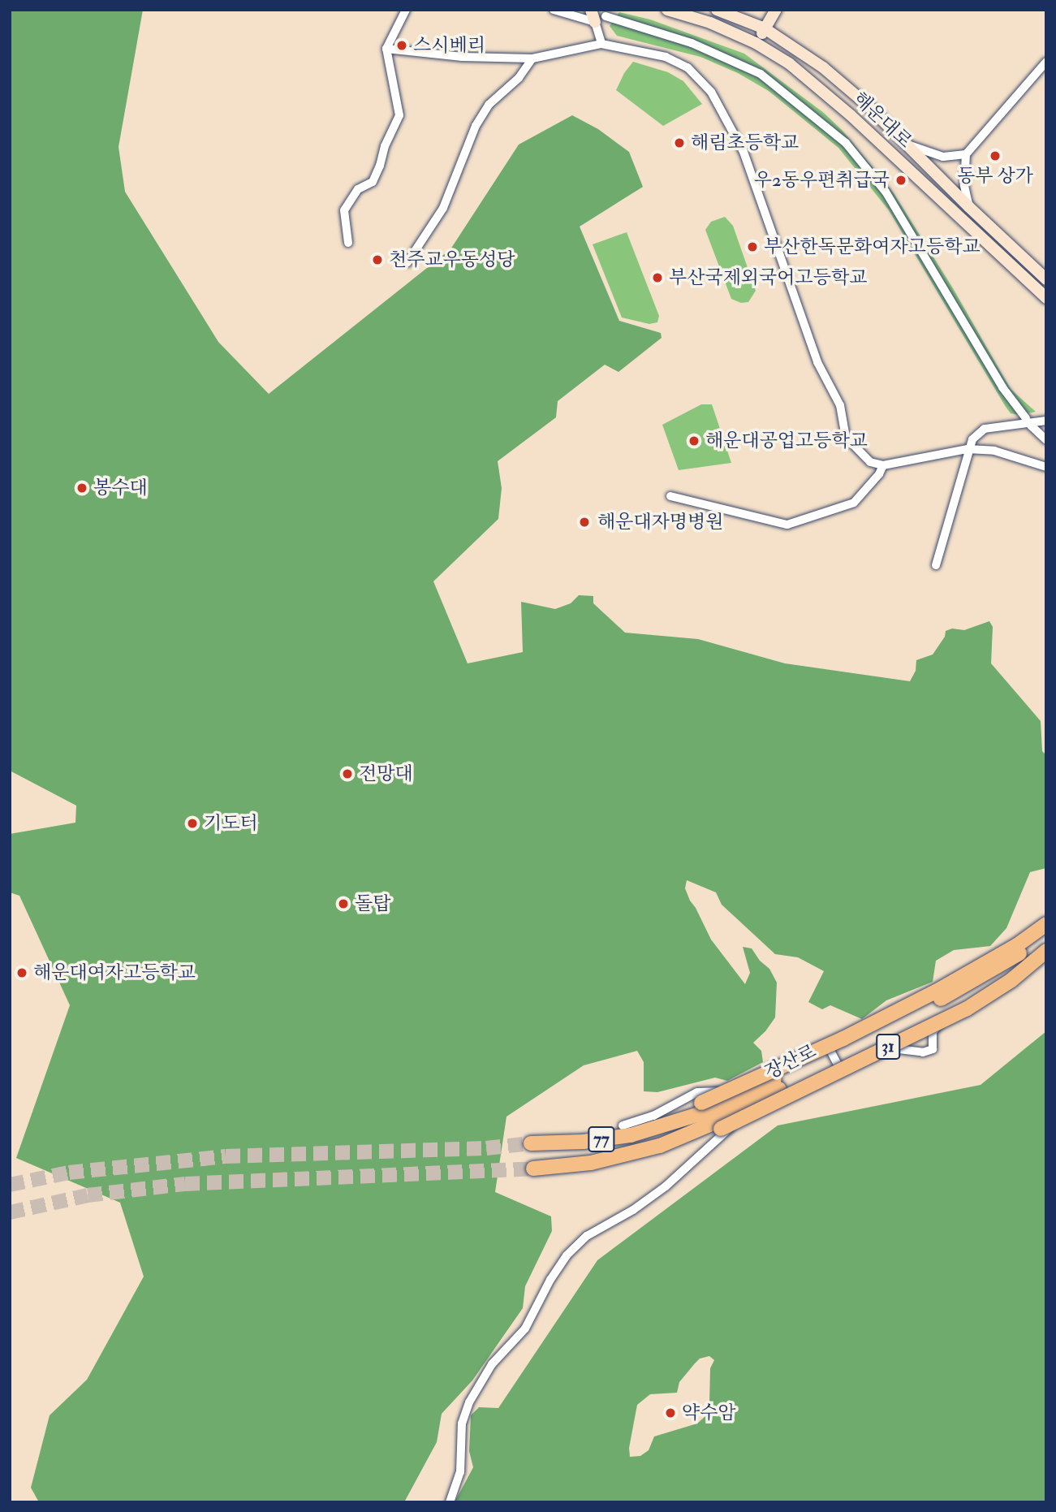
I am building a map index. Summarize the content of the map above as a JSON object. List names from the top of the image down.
{
  "streets": {
    "highway": ["31", "장산로", "77"],
    "main road": ["해운대로"]
  },
  "crossings": [
    ["31", "장산로"]
  ],
  "places": [
    "스시베리",
    "해림초등학교",
    "동부 상가",
    "우2동우편취급국",
    "부산한독문화여자고등학교",
    "천주교우동성당",
    "부산국제외국어고등학교",
    "해운대공업고등학교",
    "봉수대",
    "해운대자명병원",
    "전망대",
    "기도터",
    "돌탑",
    "해운대여자고등학교",
    "약수암"
  ]
}
